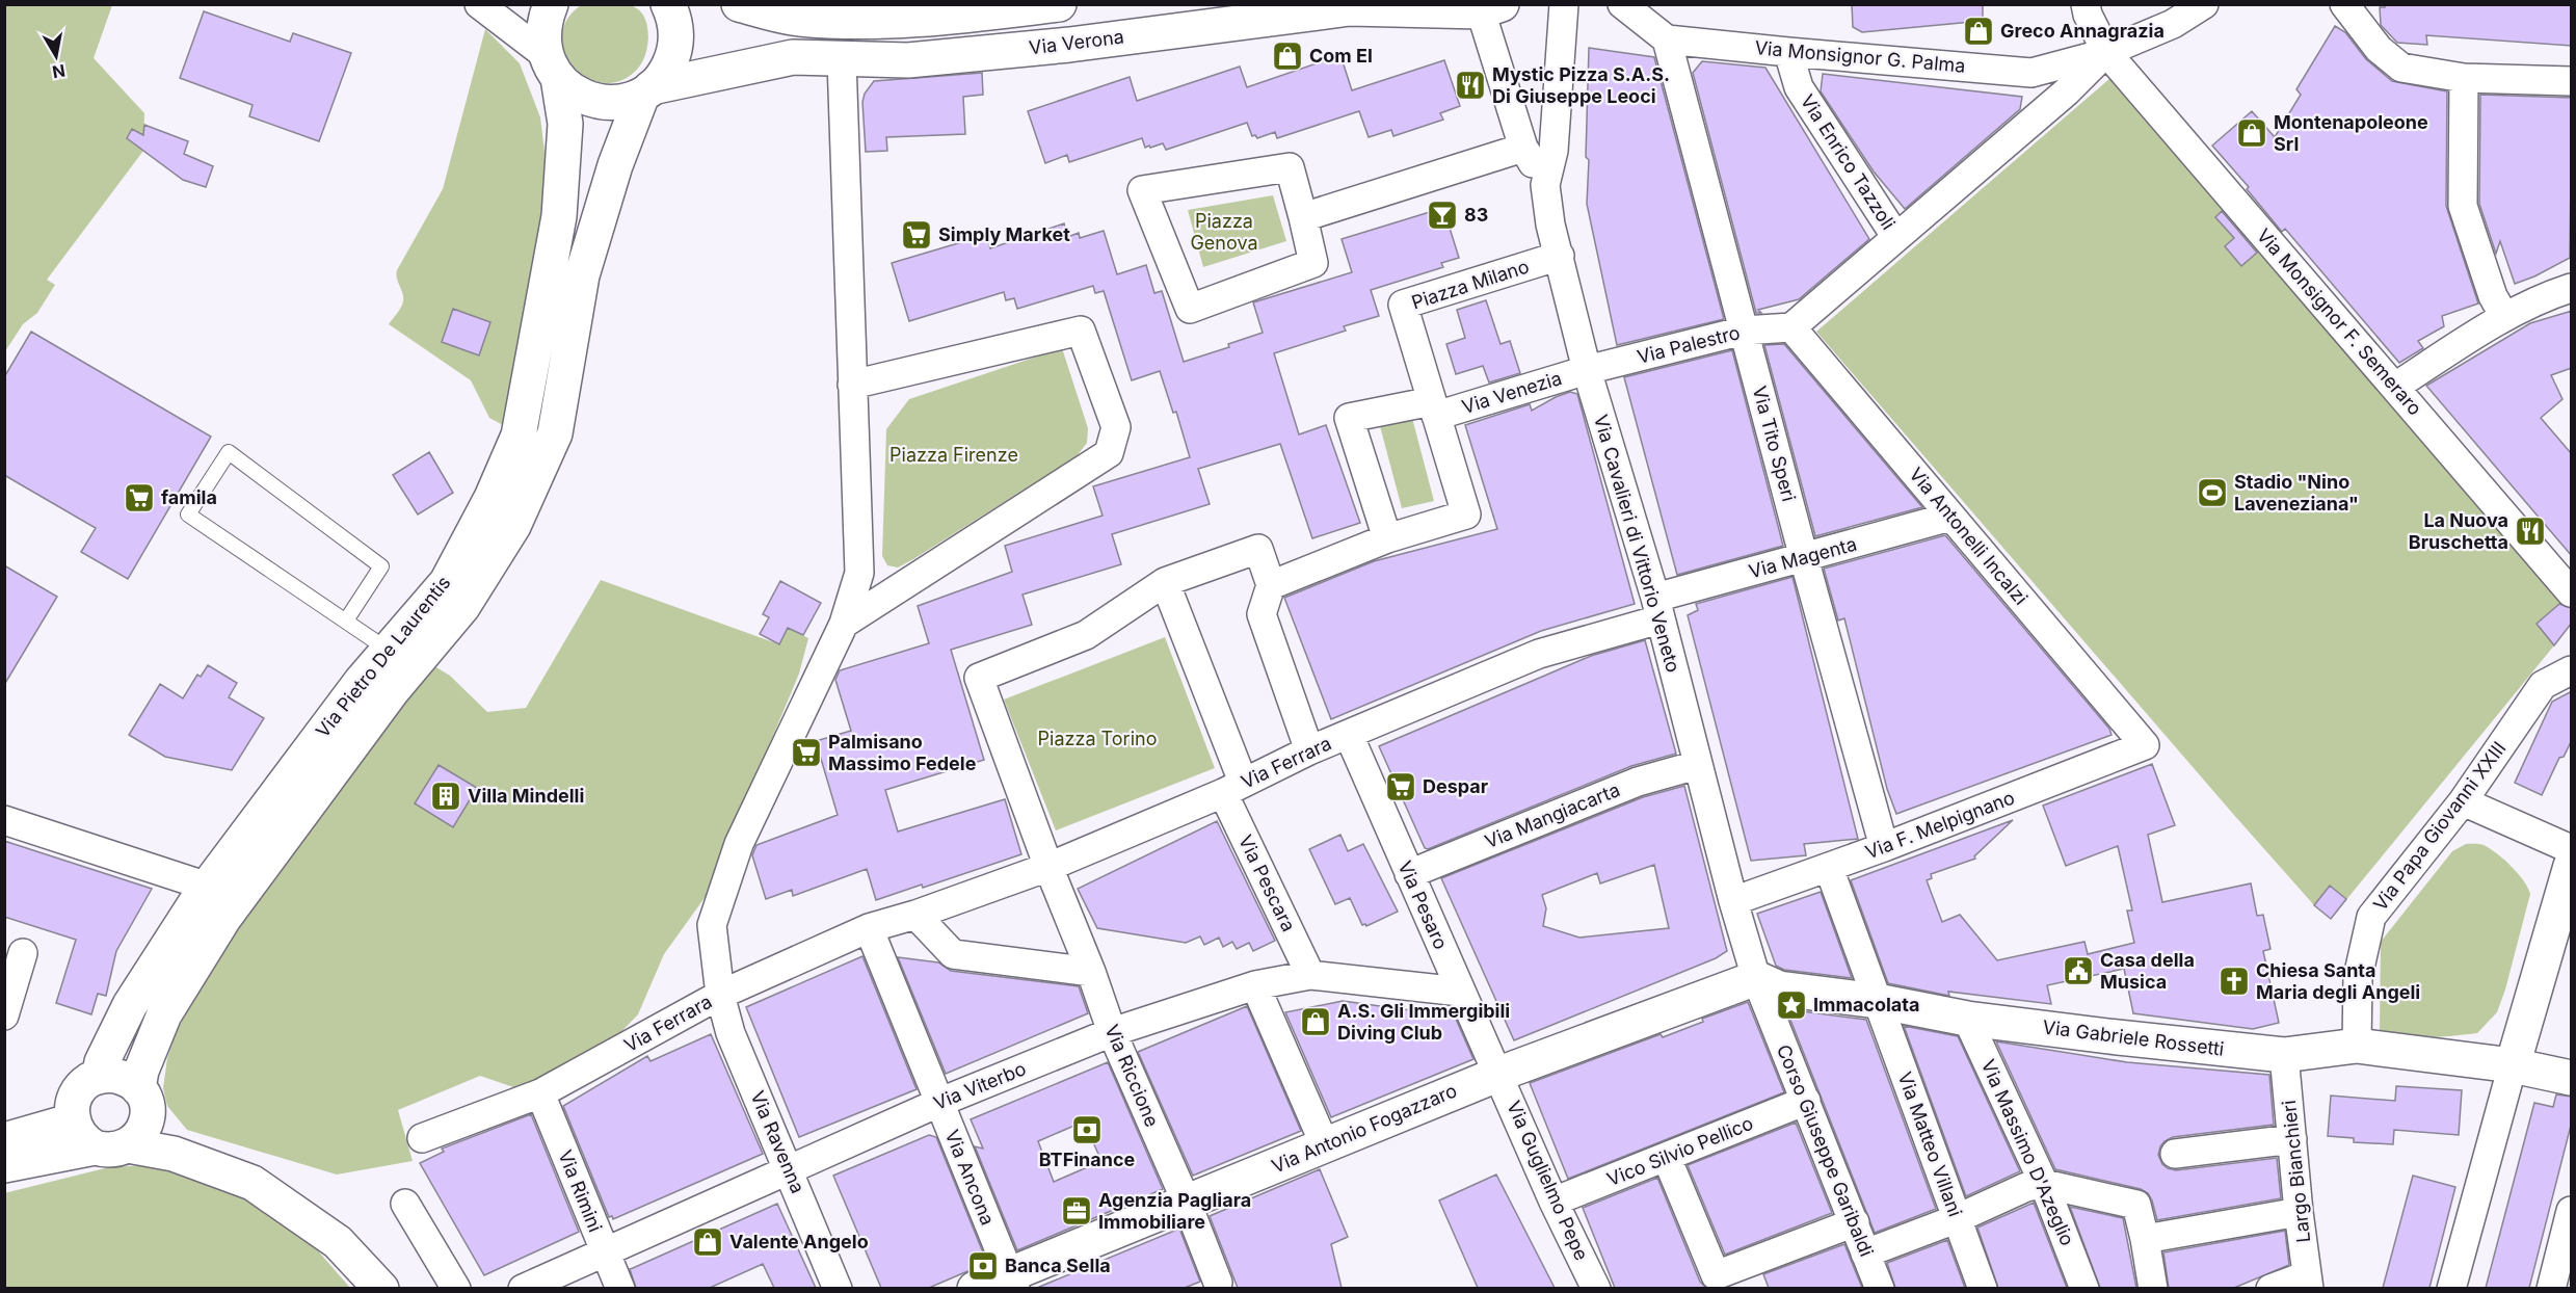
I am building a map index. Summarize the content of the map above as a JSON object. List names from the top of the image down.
{
  "streets": {
    "street": [
      "Via Verona",
      "Via Monsignor G. Palma",
      "Via Enrico Tazzoli",
      "Piazza Milano",
      "Via Monsignor F. Semeraro",
      "Via Palestro",
      "Via Venezia",
      "Via Tito Speri",
      "Via Antonelli Incalzi",
      "Via Cavalieri di Vittorio Veneto",
      "Via Magenta",
      "Via Pietro De Laurentis",
      "Via Ferrara",
      "Via Mangiacarta",
      "Via F. Melpignano",
      "Via Papa Giovanni XXIII",
      "Via Pescara",
      "Via Pesaro",
      "Via Gabriele Rossetti",
      "Via Riccione",
      "Via Viterbo",
      "Via Antonio Fogazzaro",
      "Via Ravenna",
      "Via Matteo Villani",
      "Corso Giuseppe Garibaldi",
      "Vico Silvio Pellico",
      "Via Massimo D'Azeglio",
      "Largo Bianchieri",
      "Via Ancona",
      "Via Guglielmo Pepe",
      "Via Rimini"
    ]
  },
  "crossings": [
    ["Via Verona", "Via Cavalieri di Vittorio Veneto"],
    ["Via Verona", "Via Pietro De Laurentis"],
    ["Via Verona", "Via Ravenna"],
    ["Via Monsignor G. Palma", "Via Enrico Tazzoli"],
    ["Via Monsignor G. Palma", "Via Monsignor F. Semeraro"],
    ["Via Monsignor G. Palma", "Via Palestro"],
    ["Via Monsignor G. Palma", "Via Tito Speri"],
    ["Via Monsignor G. Palma", "Via Antonelli Incalzi"],
    ["Piazza Milano", "Via Venezia"],
    ["Piazza Milano", "Via Cavalieri di Vittorio Veneto"],
    ["Via Palestro", "Via Venezia"],
    ["Via Palestro", "Via Tito Speri"],
    ["Via Palestro", "Via Antonelli Incalzi"],
    ["Via Palestro", "Via Cavalieri di Vittorio Veneto"],
    ["Via Venezia", "Via Cavalieri di Vittorio Veneto"],
    ["Via Tito Speri", "Via Magenta"],
    ["Via Tito Speri", "Via F. Melpignano"],
    ["Via Antonelli Incalzi", "Via Magenta"],
    ["Via Antonelli Incalzi", "Via F. Melpignano"],
    ["Via Cavalieri di Vittorio Veneto", "Via Magenta"],
    ["Via Cavalieri di Vittorio Veneto", "Via Ferrara"],
    ["Via Cavalieri di Vittorio Veneto", "Via Mangiacarta"],
    ["Via Cavalieri di Vittorio Veneto", "Via F. Melpignano"],
    ["Via Cavalieri di Vittorio Veneto", "Corso Giuseppe Garibaldi"],
    ["Via Magenta", "Via Ferrara"],
    ["Via Ferrara", "Via Pescara"],
    ["Via Ferrara", "Via Pesaro"],
    ["Via Ferrara", "Via Riccione"],
    ["Via Ferrara", "Via Ravenna"],
    ["Via Ferrara", "Via Ancona"],
    ["Via Ferrara", "Via Rimini"],
    ["Via Mangiacarta", "Via Pesaro"],
    ["Via F. Melpignano", "Via Matteo Villani"],
    ["Via F. Melpignano", "Corso Giuseppe Garibaldi"],
    ["Via Papa Giovanni XXIII", "Via Gabriele Rossetti"],
    ["Via Pescara", "Via Viterbo"],
    ["Via Pesaro", "Via Viterbo"],
    ["Via Pesaro", "Via Antonio Fogazzaro"],
    ["Via Pesaro", "Via Guglielmo Pepe"],
    ["Via Gabriele Rossetti", "Via Antonio Fogazzaro"],
    ["Via Gabriele Rossetti", "Via Matteo Villani"],
    ["Via Gabriele Rossetti", "Corso Giuseppe Garibaldi"],
    ["Via Gabriele Rossetti", "Via Massimo D'Azeglio"],
    ["Via Gabriele Rossetti", "Largo Bianchieri"],
    ["Via Riccione", "Via Viterbo"],
    ["Via Riccione", "Via Antonio Fogazzaro"],
    ["Via Viterbo", "Via Ravenna"],
    ["Via Viterbo", "Via Ancona"],
    ["Via Viterbo", "Via Rimini"],
    ["Via Antonio Fogazzaro", "Corso Giuseppe Garibaldi"],
    ["Via Antonio Fogazzaro", "Via Ancona"],
    ["Via Antonio Fogazzaro", "Via Guglielmo Pepe"],
    ["Corso Giuseppe Garibaldi", "Vico Silvio Pellico"],
    ["Vico Silvio Pellico", "Via Guglielmo Pepe"]
  ],
  "parks": ["Piazza Genova", "Piazza Firenze", "Piazza Torino"],
  "places": {
    "shop": [
      "Greco Annagrazia",
      "Com El",
      "Montenapoleone Srl",
      "A.S. Gli Immergibili Diving Club",
      "Valente Angelo"
    ],
    "restaurant": ["Mystic Pizza S.A.S. Di Giuseppe Leoci", "La Nuova Bruschetta"],
    "bar": ["83"],
    "supermarket": [
      "Simply Market",
      "famila",
      "Palmisano Massimo Fedele",
      "Despar"
    ],
    "sports": ["Stadio \"Nino Laveneziana\""],
    "building": ["Villa Mindelli"],
    "public building": ["Casa della Musica"],
    "church": ["Chiesa Santa Maria degli Angeli"],
    "place": ["Immacolata"],
    "bank": ["BTFinance", "Banca Sella"],
    "office": ["Agenzia Pagliara Immobiliare"]
  },
  "north": "bottom"
}
